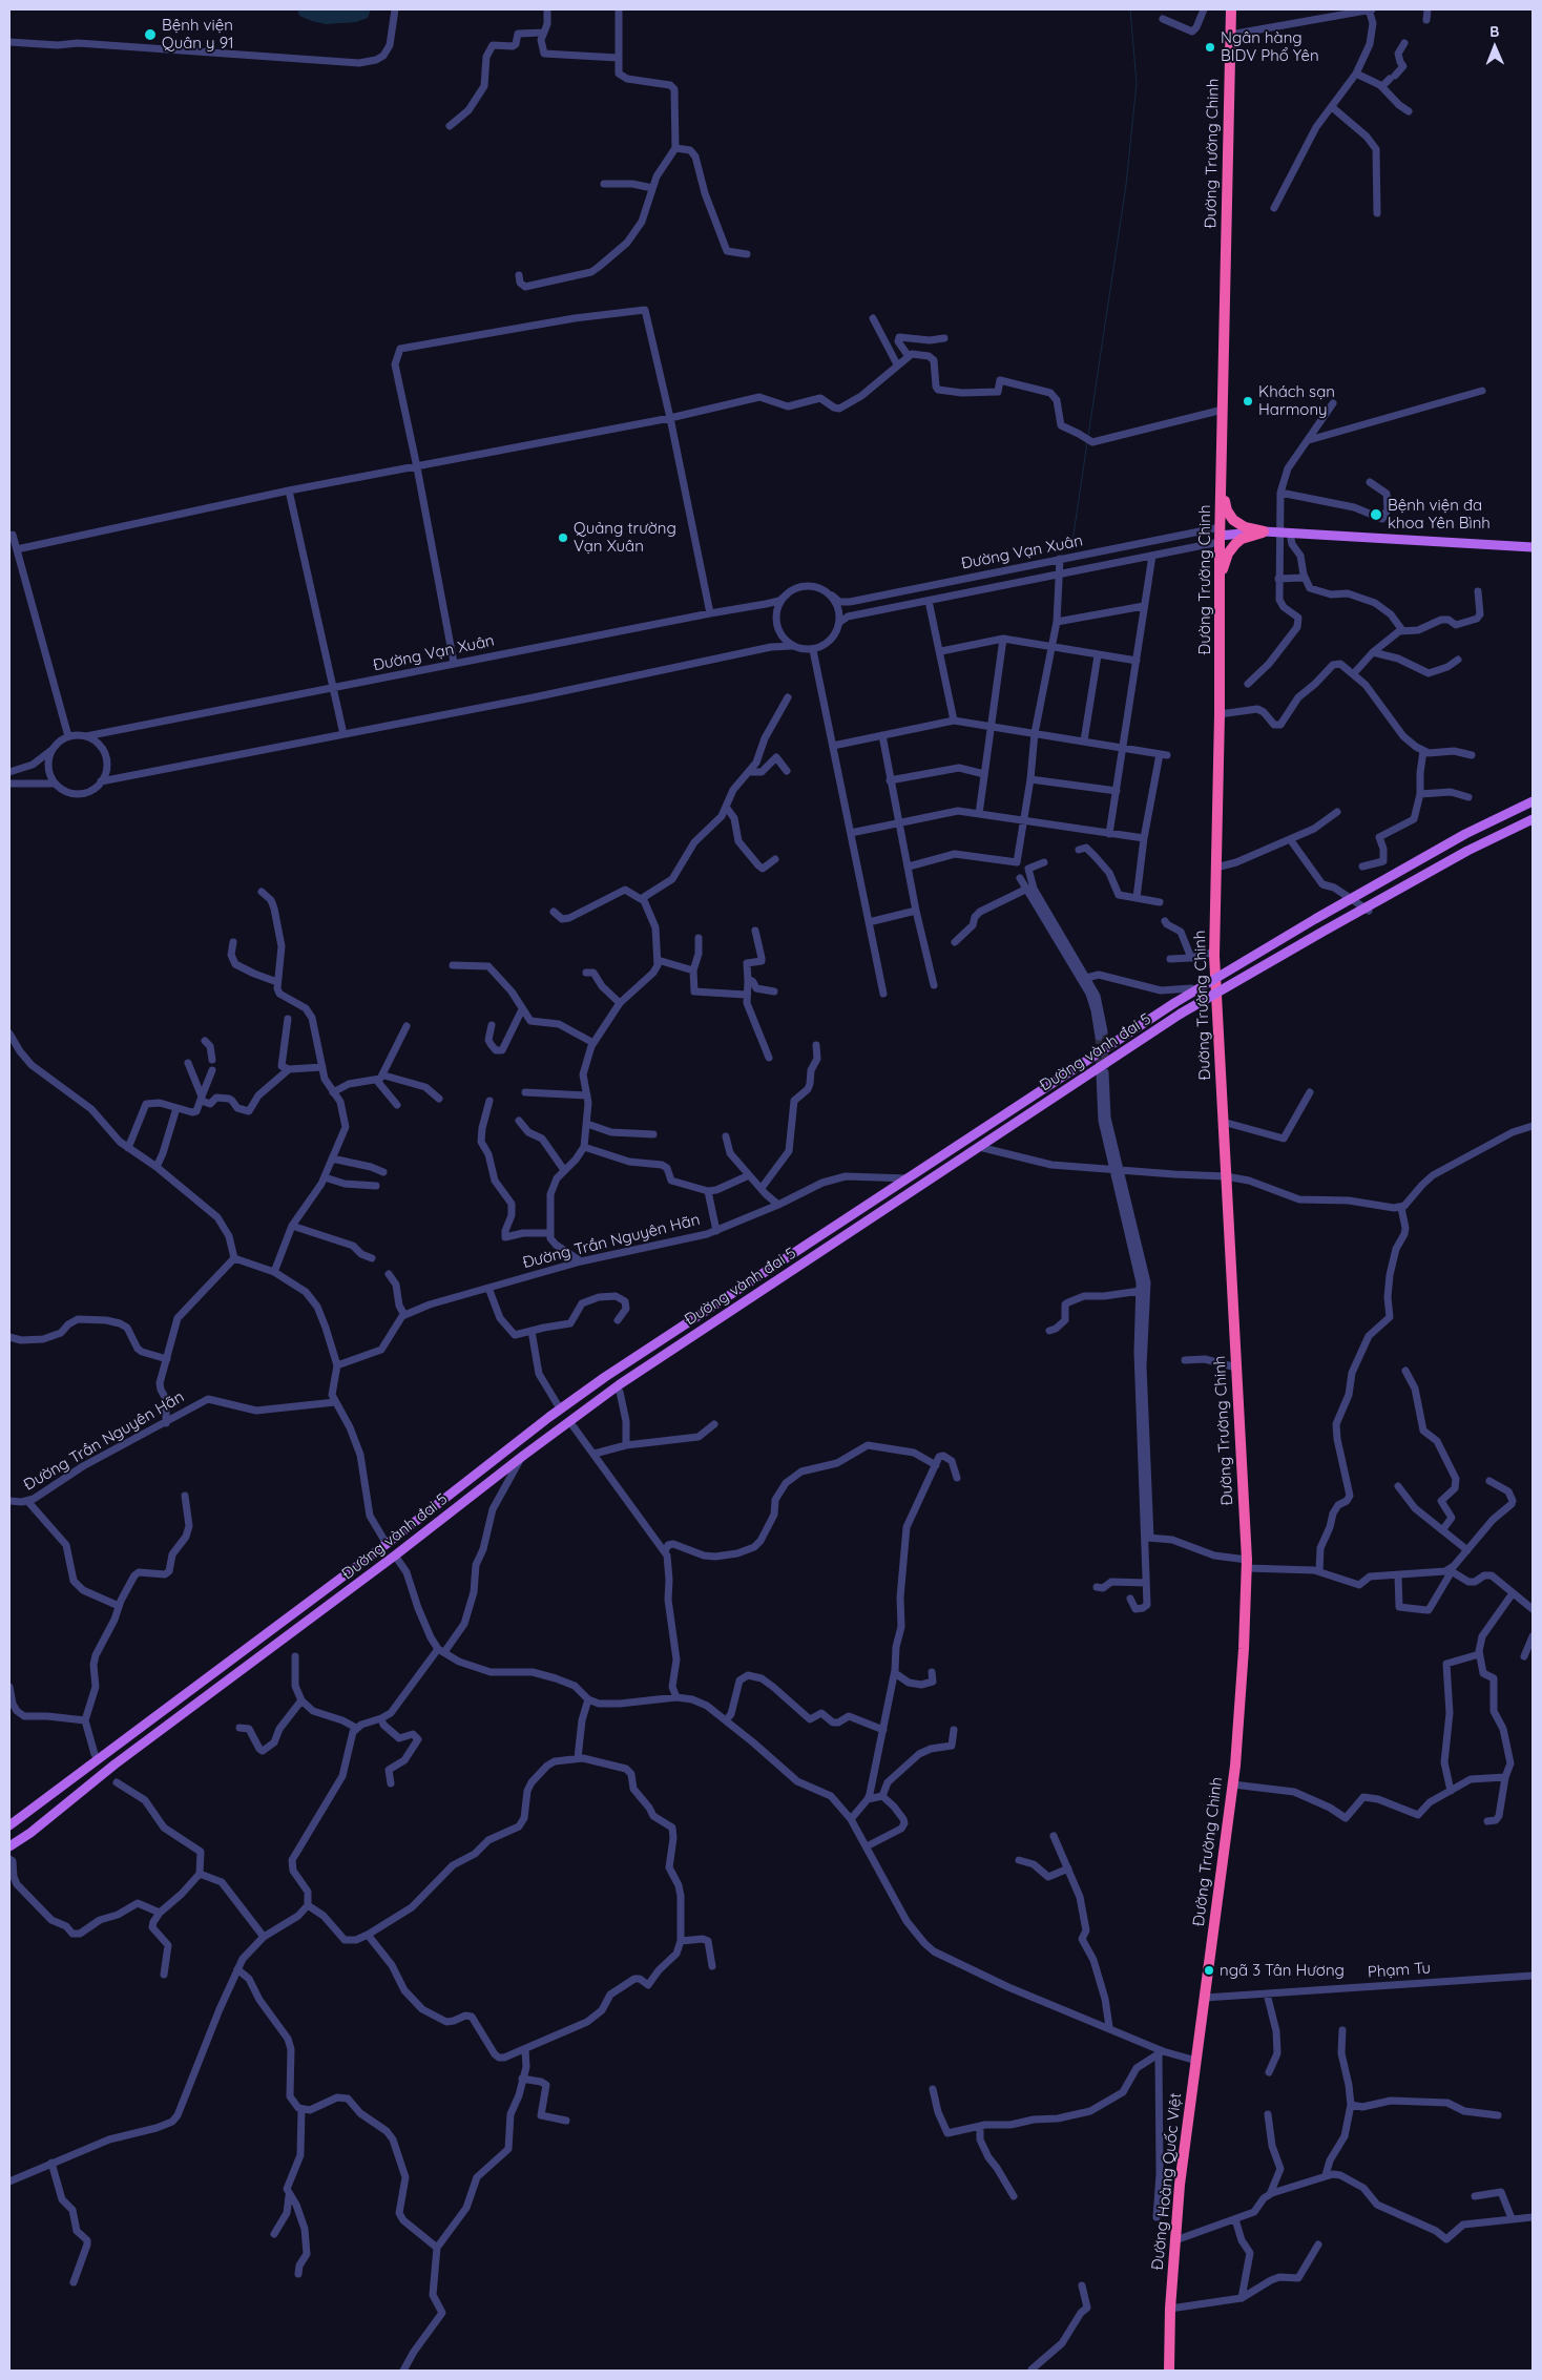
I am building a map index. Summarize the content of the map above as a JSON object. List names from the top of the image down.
{
  "streets": {
    "highway": ["Đường Trường Chinh", "Đường Hoàng Quốc Việt"],
    "main road": ["Đường Vạn Xuân", "Đường vành đai 5"],
    "street": ["Đường Trần Nguyên Hãn", "Phạm Tu"]
  },
  "crossings": [
    ["Đường Trường Chinh", "Đường Vạn Xuân"],
    ["Đường Trường Chinh", "Phạm Tu"],
    ["Đường Trường Chinh", "Đường Hoàng Quốc Việt"],
    ["Đường vành đai 5", "Đường Trần Nguyên Hãn"],
    ["Phạm Tu", "Đường Hoàng Quốc Việt"]
  ],
  "places": [
    "Bệnh viện Quân y 91",
    "Ngân hàng BIDV Phổ Yên",
    "Khách sạn Harmony",
    "Bệnh viện đa khoa Yên Bình",
    "Quảng trường Vạn Xuân",
    "ngã 3 Tân Hương"
  ],
  "north": "top"
}
